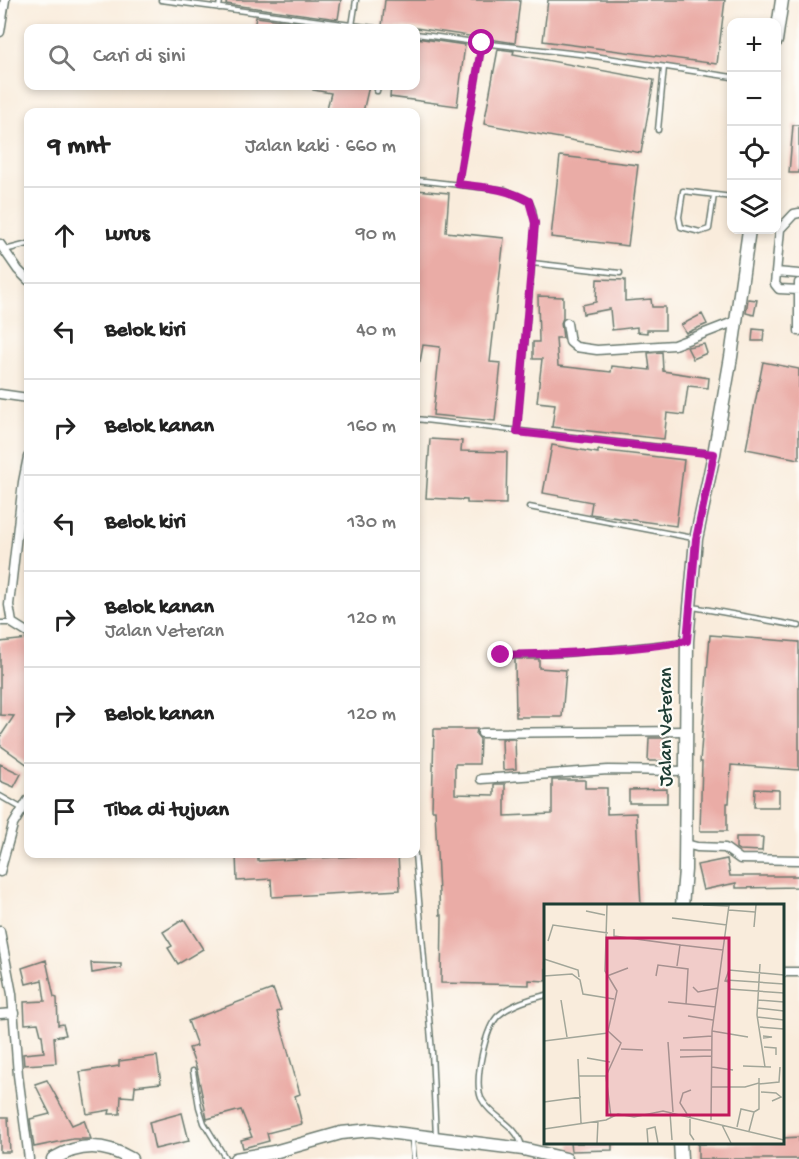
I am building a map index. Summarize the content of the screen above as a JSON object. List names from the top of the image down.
{
  "streets": {
    "main road": ["Jalan Veteran"]
  },
  "page": {
    "map_buttons": ["+", "−"],
    "search": "Cari di sini",
    "heading": ["9 mnt", "Jalan kaki · 660 m"],
    "list": [
      ["Lurus", "90 m"],
      ["Belok kiri", "40 m"],
      ["Belok kanan", "160 m"],
      ["Belok kiri", "130 m"],
      ["Belok kanan", "Jalan Veteran", "120 m"],
      ["Belok kanan", "120 m"],
      "Tiba di tujuan"
    ]
  }
}
